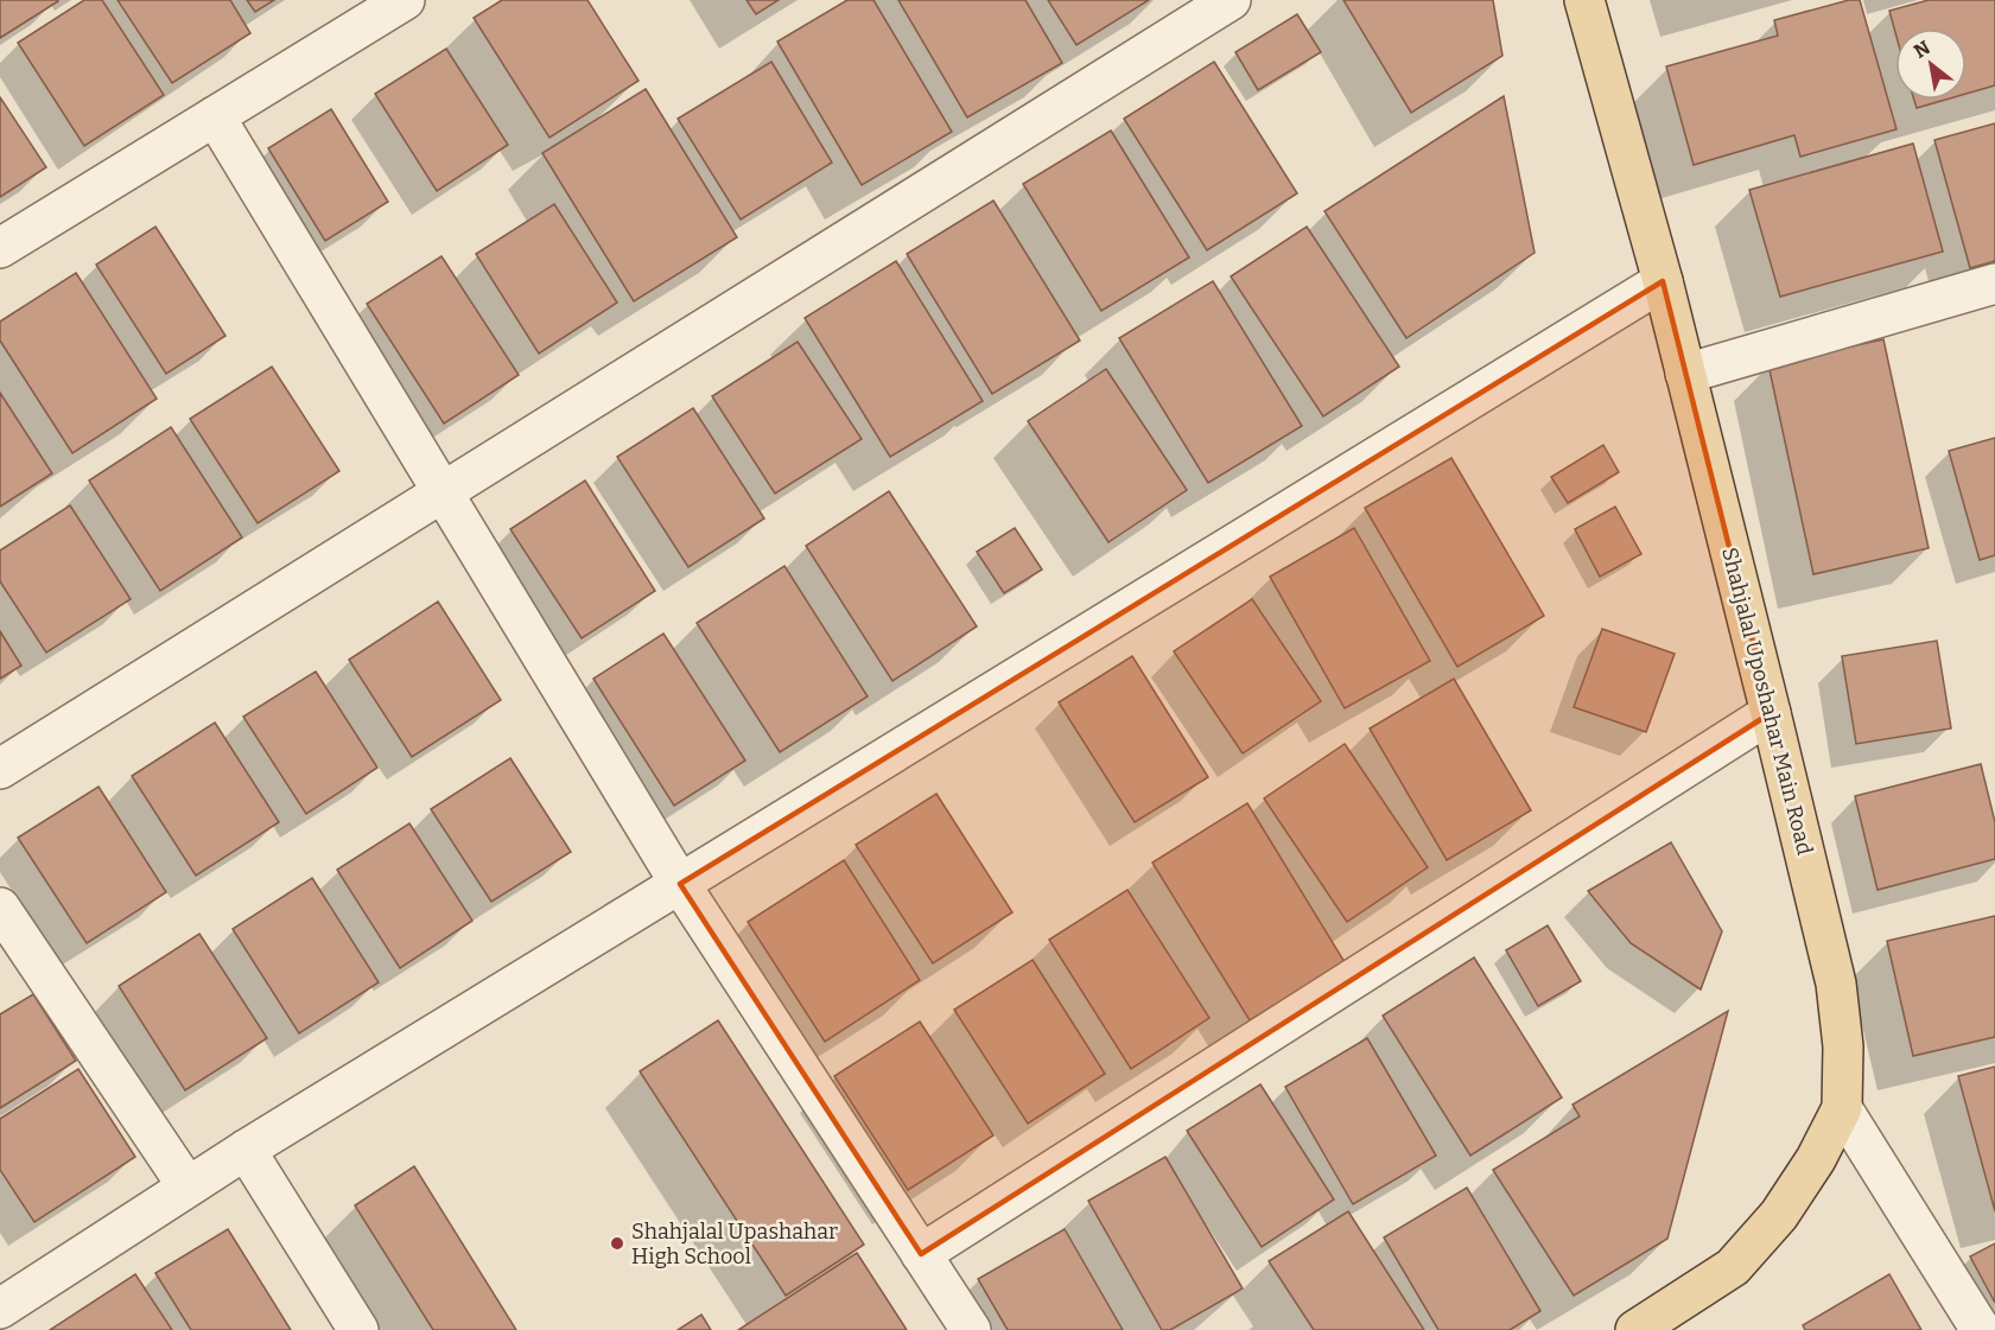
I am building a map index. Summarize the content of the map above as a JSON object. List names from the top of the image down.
{
  "streets": {
    "main road": ["Shahjalal Uposhahar Main Road"]
  },
  "places": ["Shahjalal Upashahar High School"],
  "north": "top left"
}
